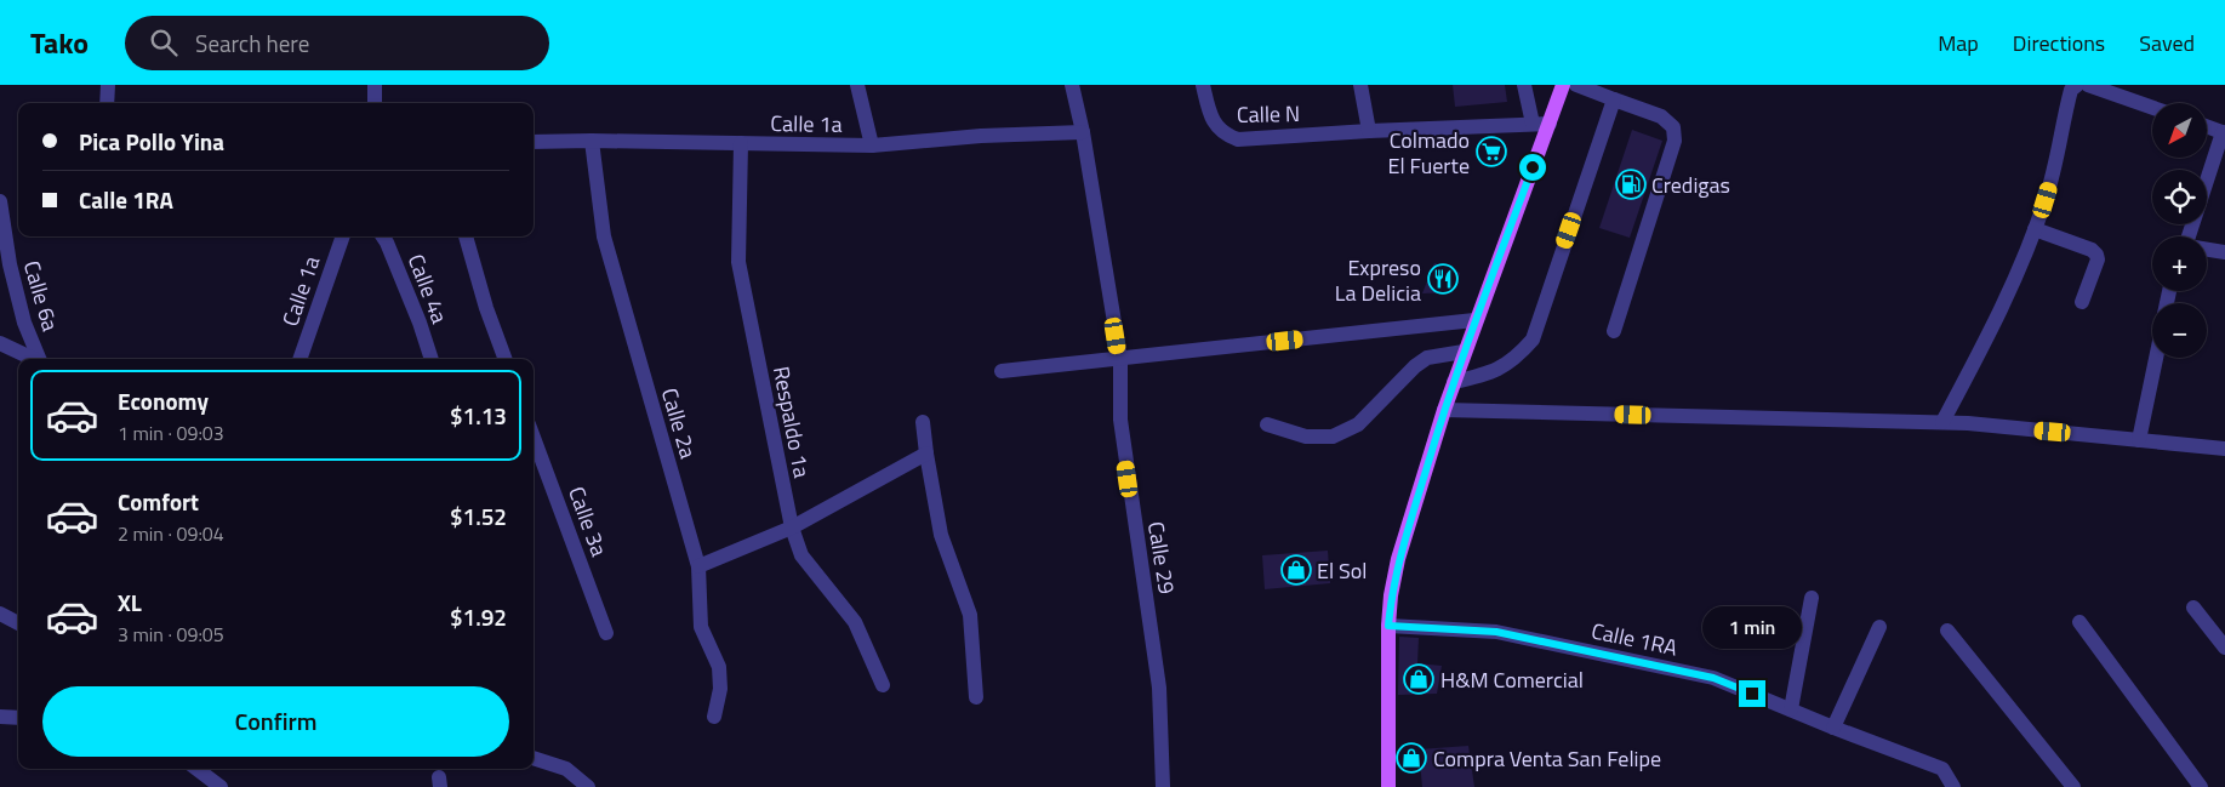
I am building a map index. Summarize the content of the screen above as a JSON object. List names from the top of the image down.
{
  "streets": {
    "street": [
      "Calle N",
      "Calle 1a",
      "Calle 4a",
      "Calle 6a",
      "Respaldo 1a",
      "Calle 2a",
      "Calle 3a",
      "Calle 29",
      "Calle 1RA"
    ]
  },
  "crossings": [
    ["Calle 1a", "Respaldo 1a"],
    ["Calle 1a", "Calle 2a"],
    ["Calle 1a", "Calle 29"]
  ],
  "places": {
    "supermarket": ["Colmado El Fuerte"],
    "fuel station": ["Credigas"],
    "restaurant": ["Expreso La Delicia"],
    "shop": ["El Sol", "H&M Comercial", "Compra Venta San Felipe"]
  },
  "north": "bottom left",
  "page": {
    "header": "Tako",
    "search": "Search here",
    "nav": ["Map", "Directions", "Saved"],
    "map_buttons": ["+", "−"],
    "banner": ["Pica Pollo Yina", "Calle 1RA"],
    "list": [
      {
        "name": "Economy",
        "note": "1 min · 09:03",
        "value": "$1.13"
      },
      {
        "name": "Comfort",
        "note": "2 min · 09:04",
        "value": "$1.52"
      },
      {
        "name": "XL",
        "note": "3 min · 09:05",
        "value": "$1.92"
      }
    ],
    "bubble": "1 min",
    "buttons": "Confirm"
  }
}
